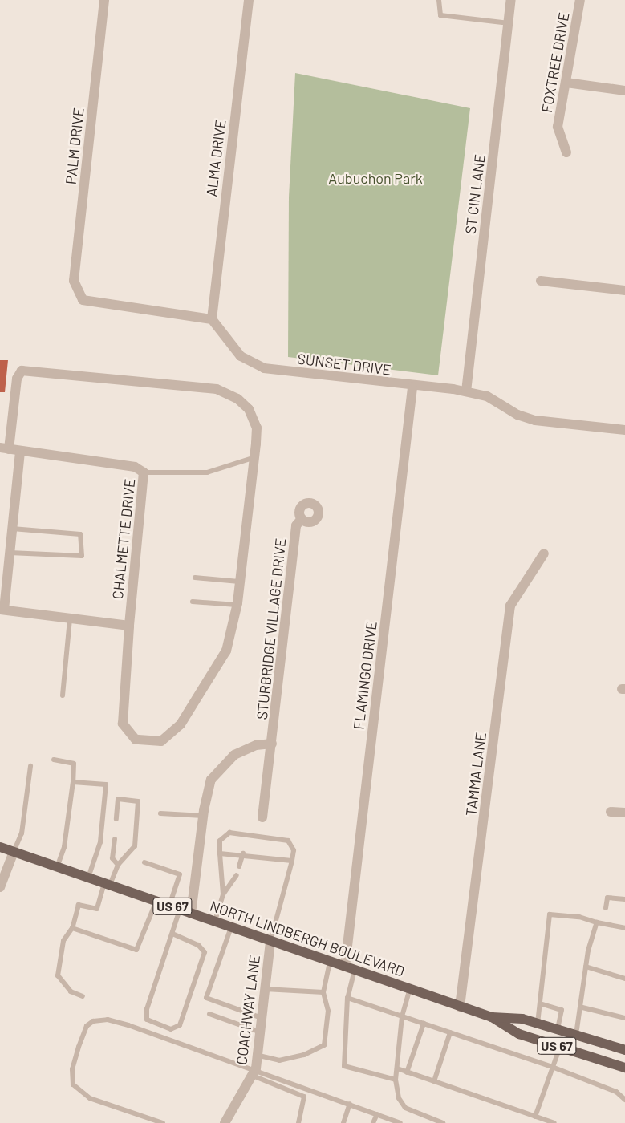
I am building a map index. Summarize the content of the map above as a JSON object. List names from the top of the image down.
{
  "streets": {
    "main road": ["US 67", "NORTH LINDBERGH BOULEVARD"],
    "street": [
      "FOXTREE DRIVE",
      "PALM DRIVE",
      "ALMA DRIVE",
      "ST CIN LANE",
      "SUNSET DRIVE",
      "CHALMETTE DRIVE",
      "STURBRIDGE VILLAGE DRIVE",
      "FLAMINGO DRIVE",
      "TAMMA LANE",
      "COACHWAY LANE"
    ]
  },
  "crossings": [
    ["PALM DRIVE", "ALMA DRIVE"],
    ["PALM DRIVE", "SUNSET DRIVE"],
    ["ALMA DRIVE", "SUNSET DRIVE"],
    ["ST CIN LANE", "SUNSET DRIVE"],
    ["SUNSET DRIVE", "FLAMINGO DRIVE"],
    ["FLAMINGO DRIVE", "NORTH LINDBERGH BOULEVARD"],
    ["TAMMA LANE", "NORTH LINDBERGH BOULEVARD"],
    ["NORTH LINDBERGH BOULEVARD", "COACHWAY LANE"]
  ],
  "parks": ["Aubuchon Park"]
}
